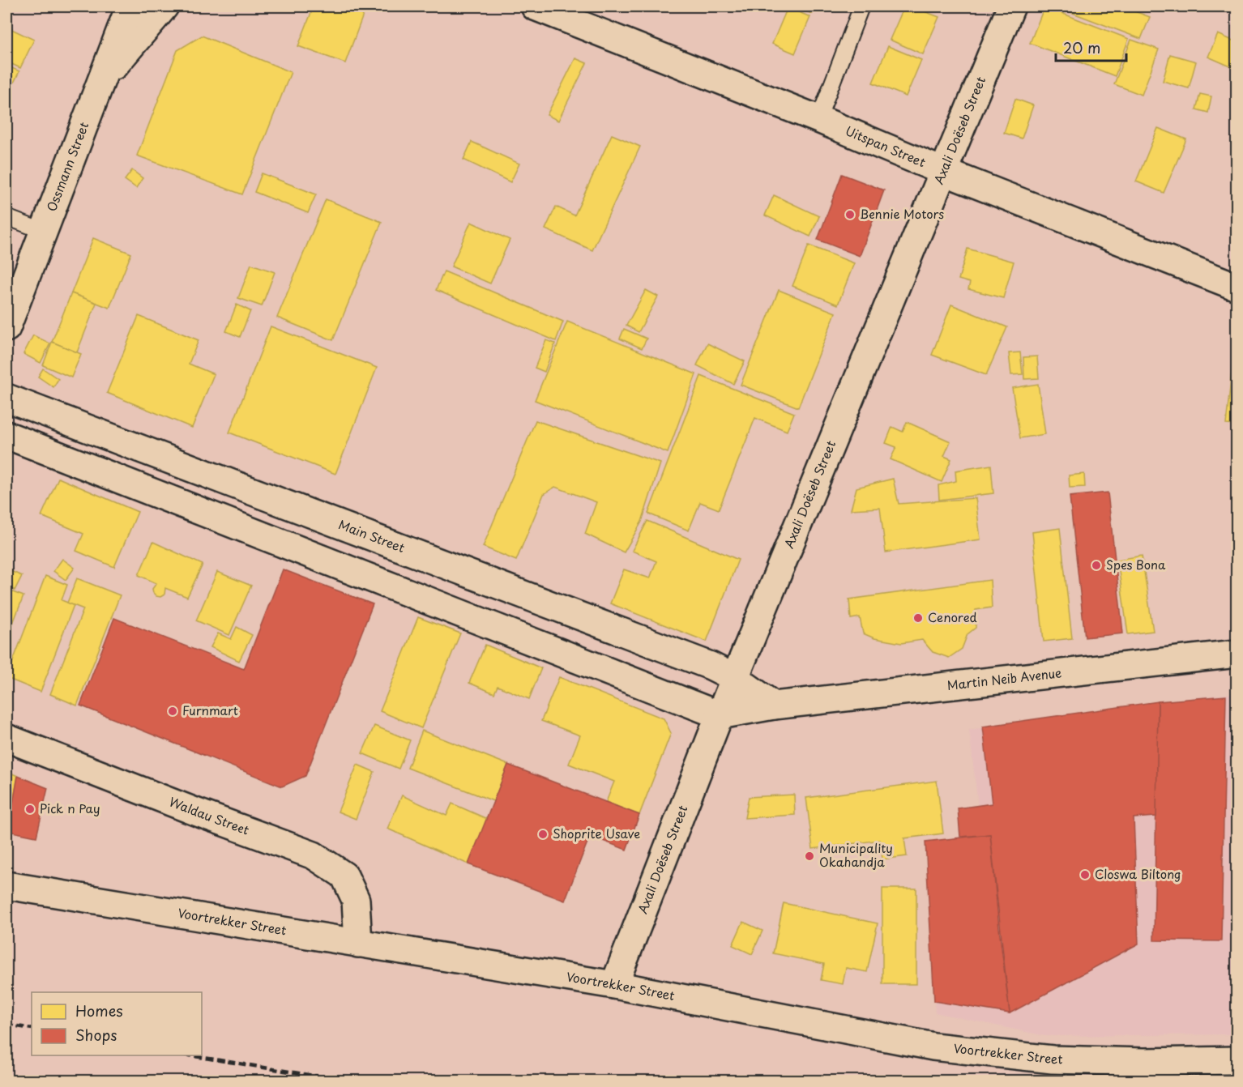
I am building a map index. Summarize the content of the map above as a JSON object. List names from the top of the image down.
{
  "streets": {
    "street": [
      "Axali Doëseb Street",
      "Uitspan Street",
      "Ossmann Street",
      "Main Street",
      "Martin Neib Avenue",
      "Waldau Street",
      "Voortrekker Street"
    ]
  },
  "crossings": [
    ["Axali Doëseb Street", "Uitspan Street"],
    ["Axali Doëseb Street", "Main Street"],
    ["Axali Doëseb Street", "Martin Neib Avenue"],
    ["Axali Doëseb Street", "Voortrekker Street"],
    ["Waldau Street", "Voortrekker Street"]
  ],
  "places": [
    "Bennie Motors",
    "Spes Bona",
    "Cenored",
    "Furnmart",
    "Pick n Pay",
    "Shoprite Usave",
    "Municipality Okahandja",
    "Closwa Biltong"
  ],
  "legend": ["Homes", "Shops"],
  "scale_bar": "20 m"
}
